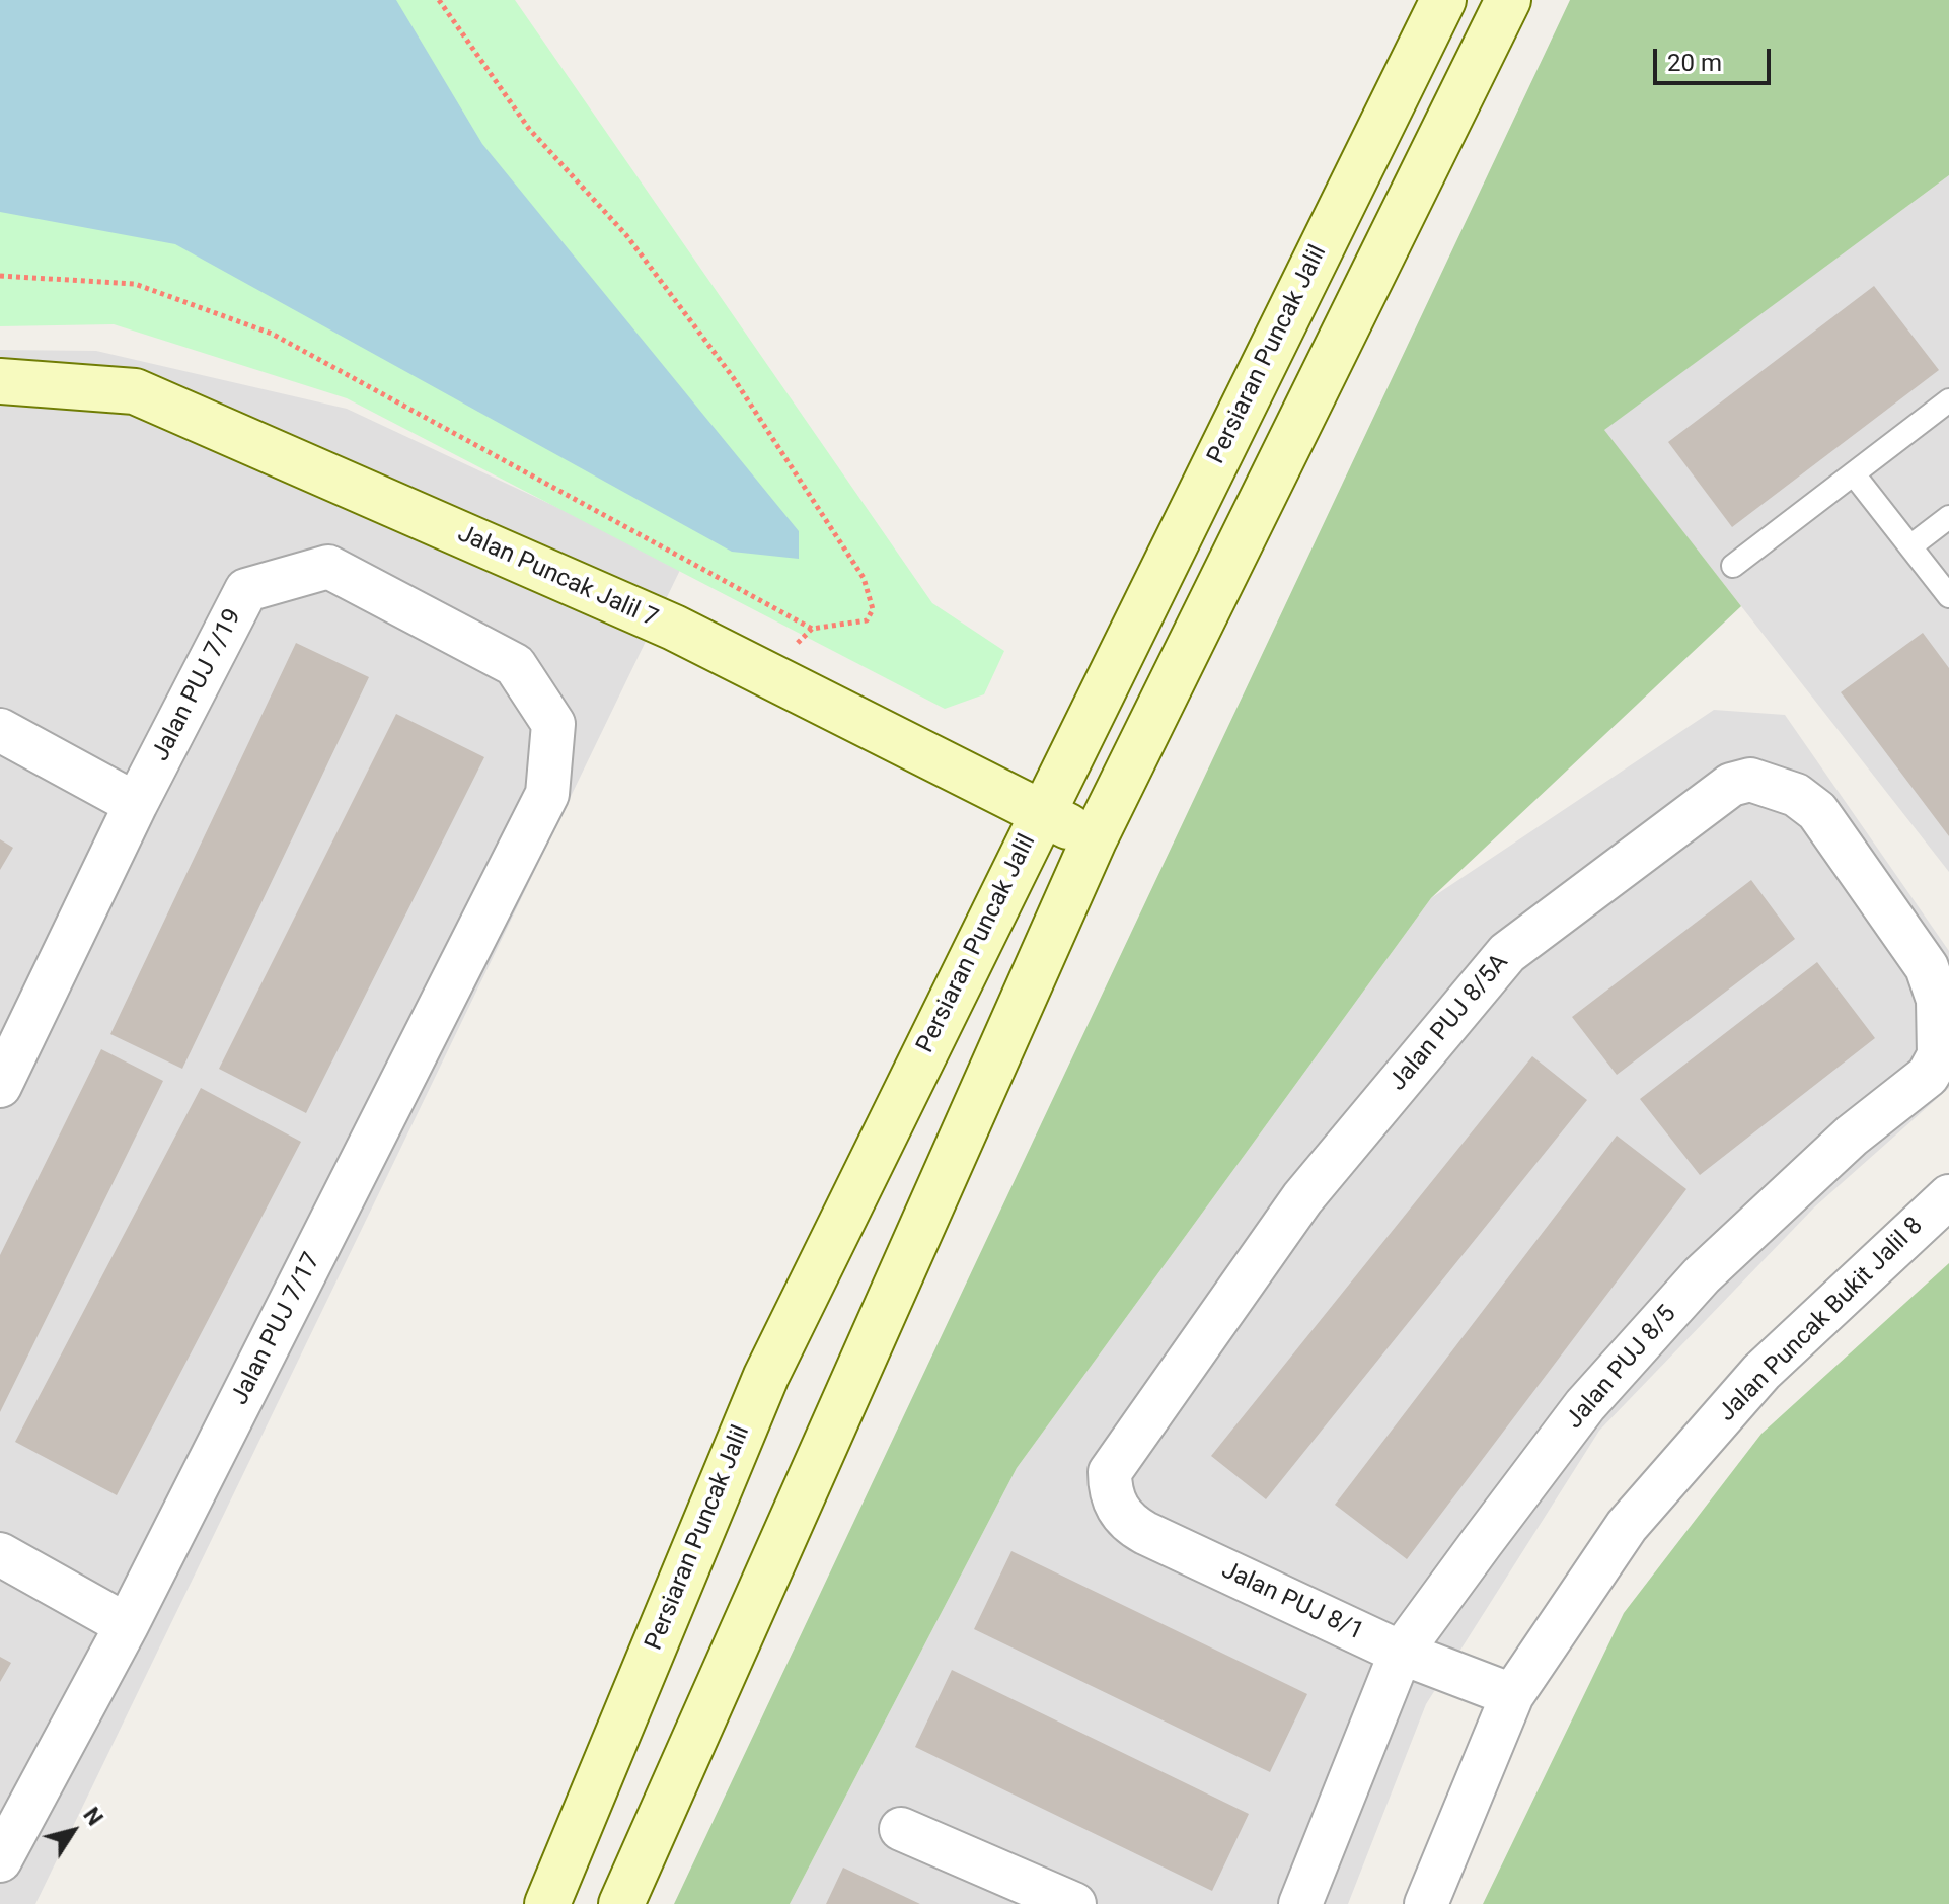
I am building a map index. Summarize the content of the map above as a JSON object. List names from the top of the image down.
{
  "streets": {
    "main road": ["Persiaran Puncak Jalil", "Jalan Puncak Jalil 7"],
    "street": [
      "Jalan PUJ 7/19",
      "Jalan PUJ 8/5A",
      "Jalan Puncak Bukit Jalil 8",
      "Jalan PUJ 7/17",
      "Jalan PUJ 8/5",
      "Jalan PUJ 8/1"
    ]
  },
  "crossings": [
    ["Persiaran Puncak Jalil", "Jalan Puncak Jalil 7"],
    ["Jalan PUJ 7/19", "Jalan PUJ 7/17"],
    ["Jalan PUJ 8/5A", "Jalan PUJ 8/5"],
    ["Jalan PUJ 8/5A", "Jalan PUJ 8/1"],
    ["Jalan Puncak Bukit Jalil 8", "Jalan PUJ 8/1"],
    ["Jalan PUJ 8/5", "Jalan PUJ 8/1"]
  ],
  "scale_bar": "20 m",
  "north": "top right"
}
